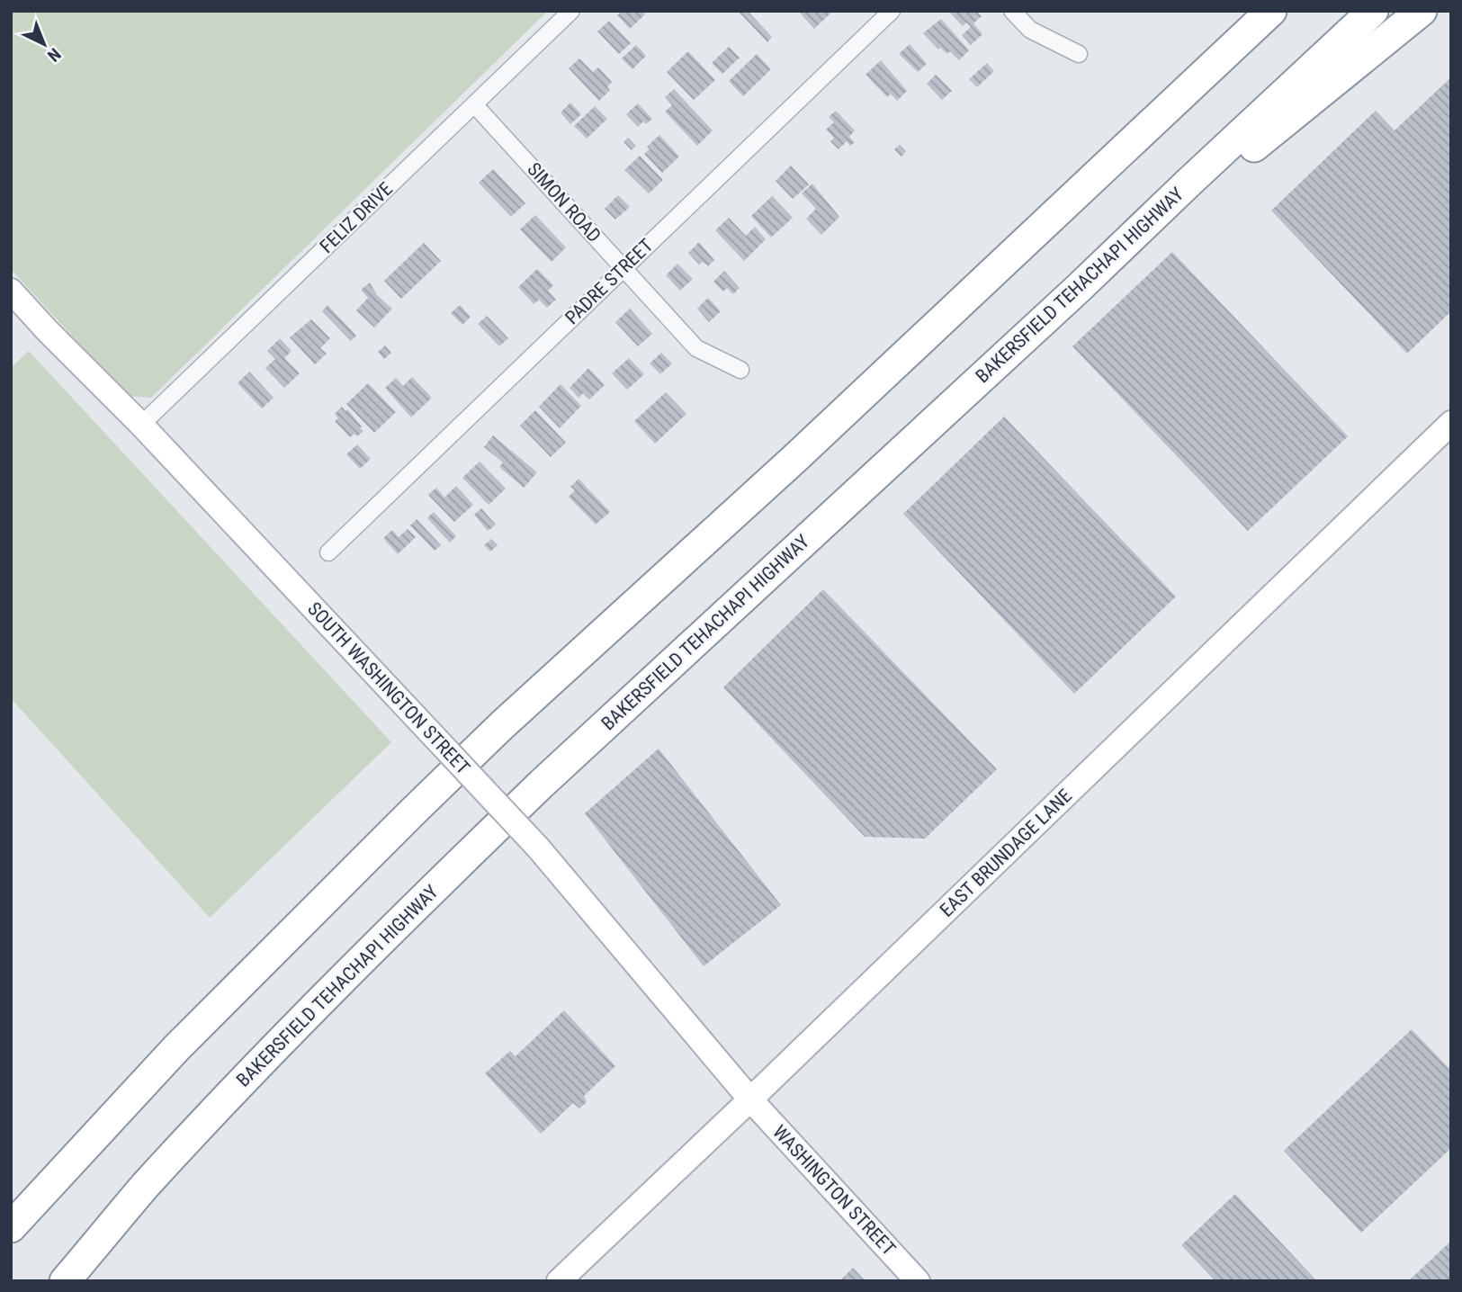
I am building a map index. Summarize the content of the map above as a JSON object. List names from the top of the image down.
{
  "streets": {
    "highway": ["BAKERSFIELD TEHACHAPI HIGHWAY"],
    "street": [
      "SIMON ROAD",
      "FELIZ DRIVE",
      "PADRE STREET",
      "SOUTH WASHINGTON STREET",
      "EAST BRUNDAGE LANE",
      "WASHINGTON STREET"
    ]
  },
  "crossings": [
    ["SIMON ROAD", "FELIZ DRIVE"],
    ["SIMON ROAD", "PADRE STREET"],
    ["FELIZ DRIVE", "SOUTH WASHINGTON STREET"],
    ["SOUTH WASHINGTON STREET", "EAST BRUNDAGE LANE"],
    ["SOUTH WASHINGTON STREET", "WASHINGTON STREET"],
    ["EAST BRUNDAGE LANE", "WASHINGTON STREET"]
  ],
  "north": "bottom right"
}
